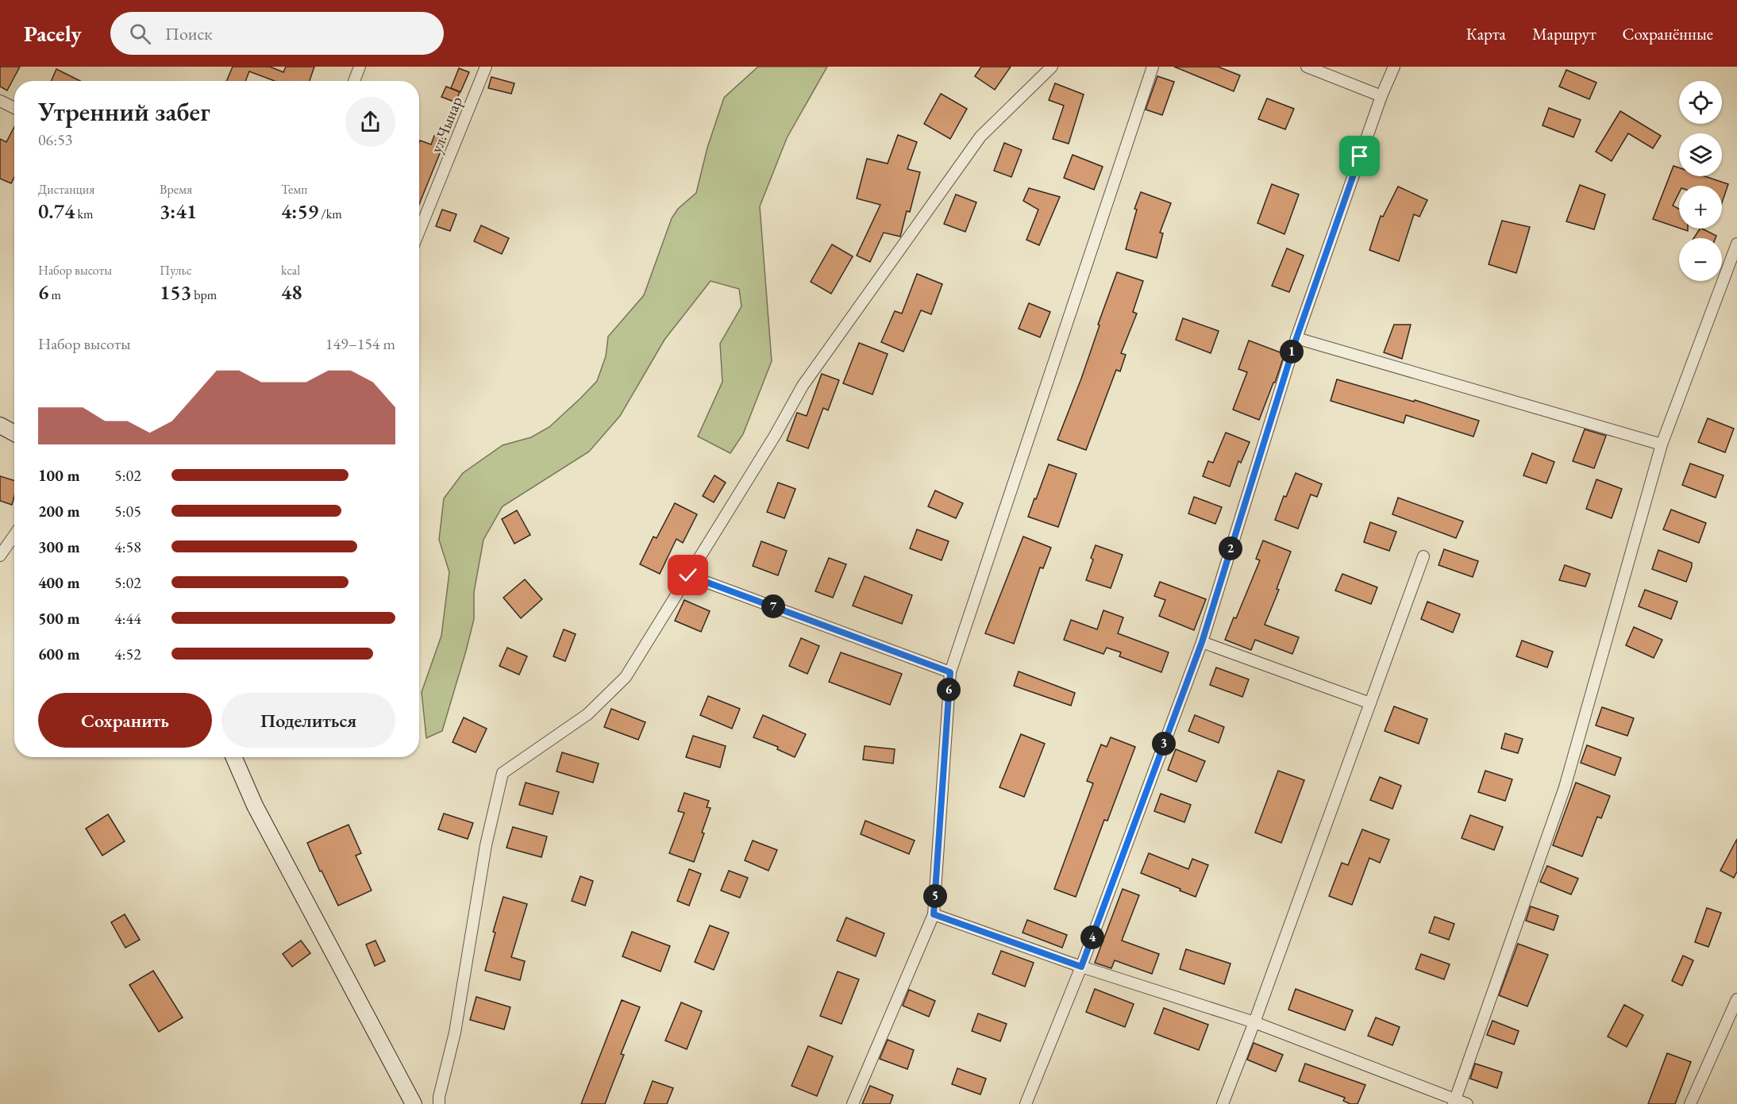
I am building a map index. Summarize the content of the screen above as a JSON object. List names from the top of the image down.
{
  "streets": {
    "street": ["ул.Чынар"]
  },
  "page": {
    "header": "Pacely",
    "search": "Поиск",
    "nav": ["Карта", "Маршрут", "Сохранённые"],
    "map_buttons": ["+", "−"],
    "heading": ["Утренний забег", "06:53"],
    "stats": [
      ["Дистанция", "0.74 km"],
      ["Время", "3:41"],
      ["Темп", "4:59 /km"],
      ["Набор высоты", "6 m"],
      ["Пульс", "153 bpm"],
      ["kcal", "48"]
    ],
    "chart": ["Набор высоты", "149–154 m"],
    "pins": [
      "1",
      "2",
      "7",
      "6",
      "3",
      "5",
      "4"
    ],
    "list": [
      {
        "name": "100 m",
        "note": "5:02"
      },
      {
        "name": "200 m",
        "note": "5:05"
      },
      {
        "name": "300 m",
        "note": "4:58"
      },
      {
        "name": "400 m",
        "note": "5:02"
      },
      {
        "name": "500 m",
        "note": "4:44"
      },
      {
        "name": "600 m",
        "note": "4:52"
      }
    ],
    "buttons": ["Сохранить", "Поделиться"]
  }
}
